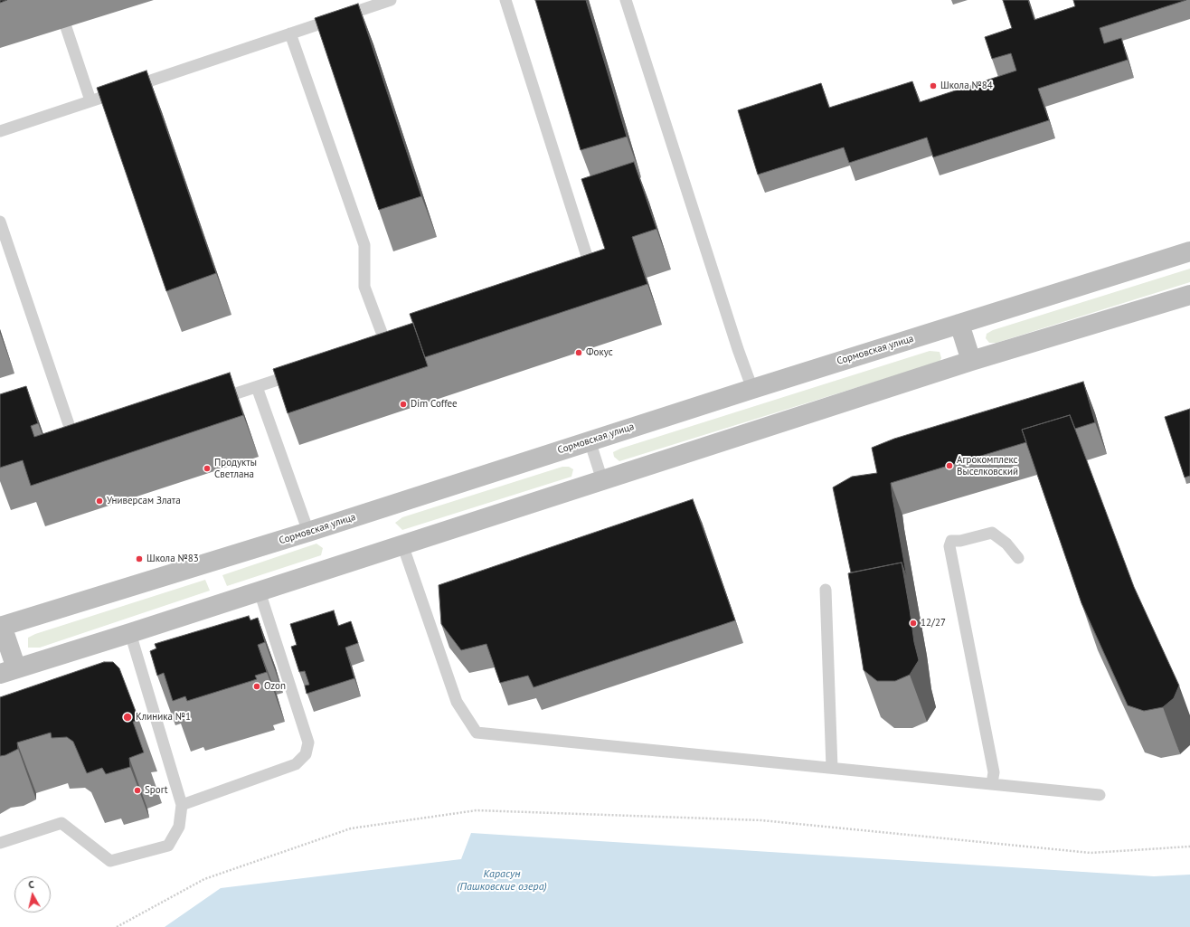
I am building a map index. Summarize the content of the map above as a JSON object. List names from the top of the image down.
{
  "streets": {
    "main road": ["Сормовская улица"]
  },
  "water": ["Карасун (Пашковские озера)"],
  "places": [
    "Школа №84",
    "Фокус",
    "Dim Coffee",
    "Агрокомплекс Выселковский",
    "Продукты Светлана",
    "Универсам Злата",
    "Школа №83",
    "12/27",
    "Ozon",
    "Клиника №1",
    "Sport"
  ],
  "north": "top"
}
